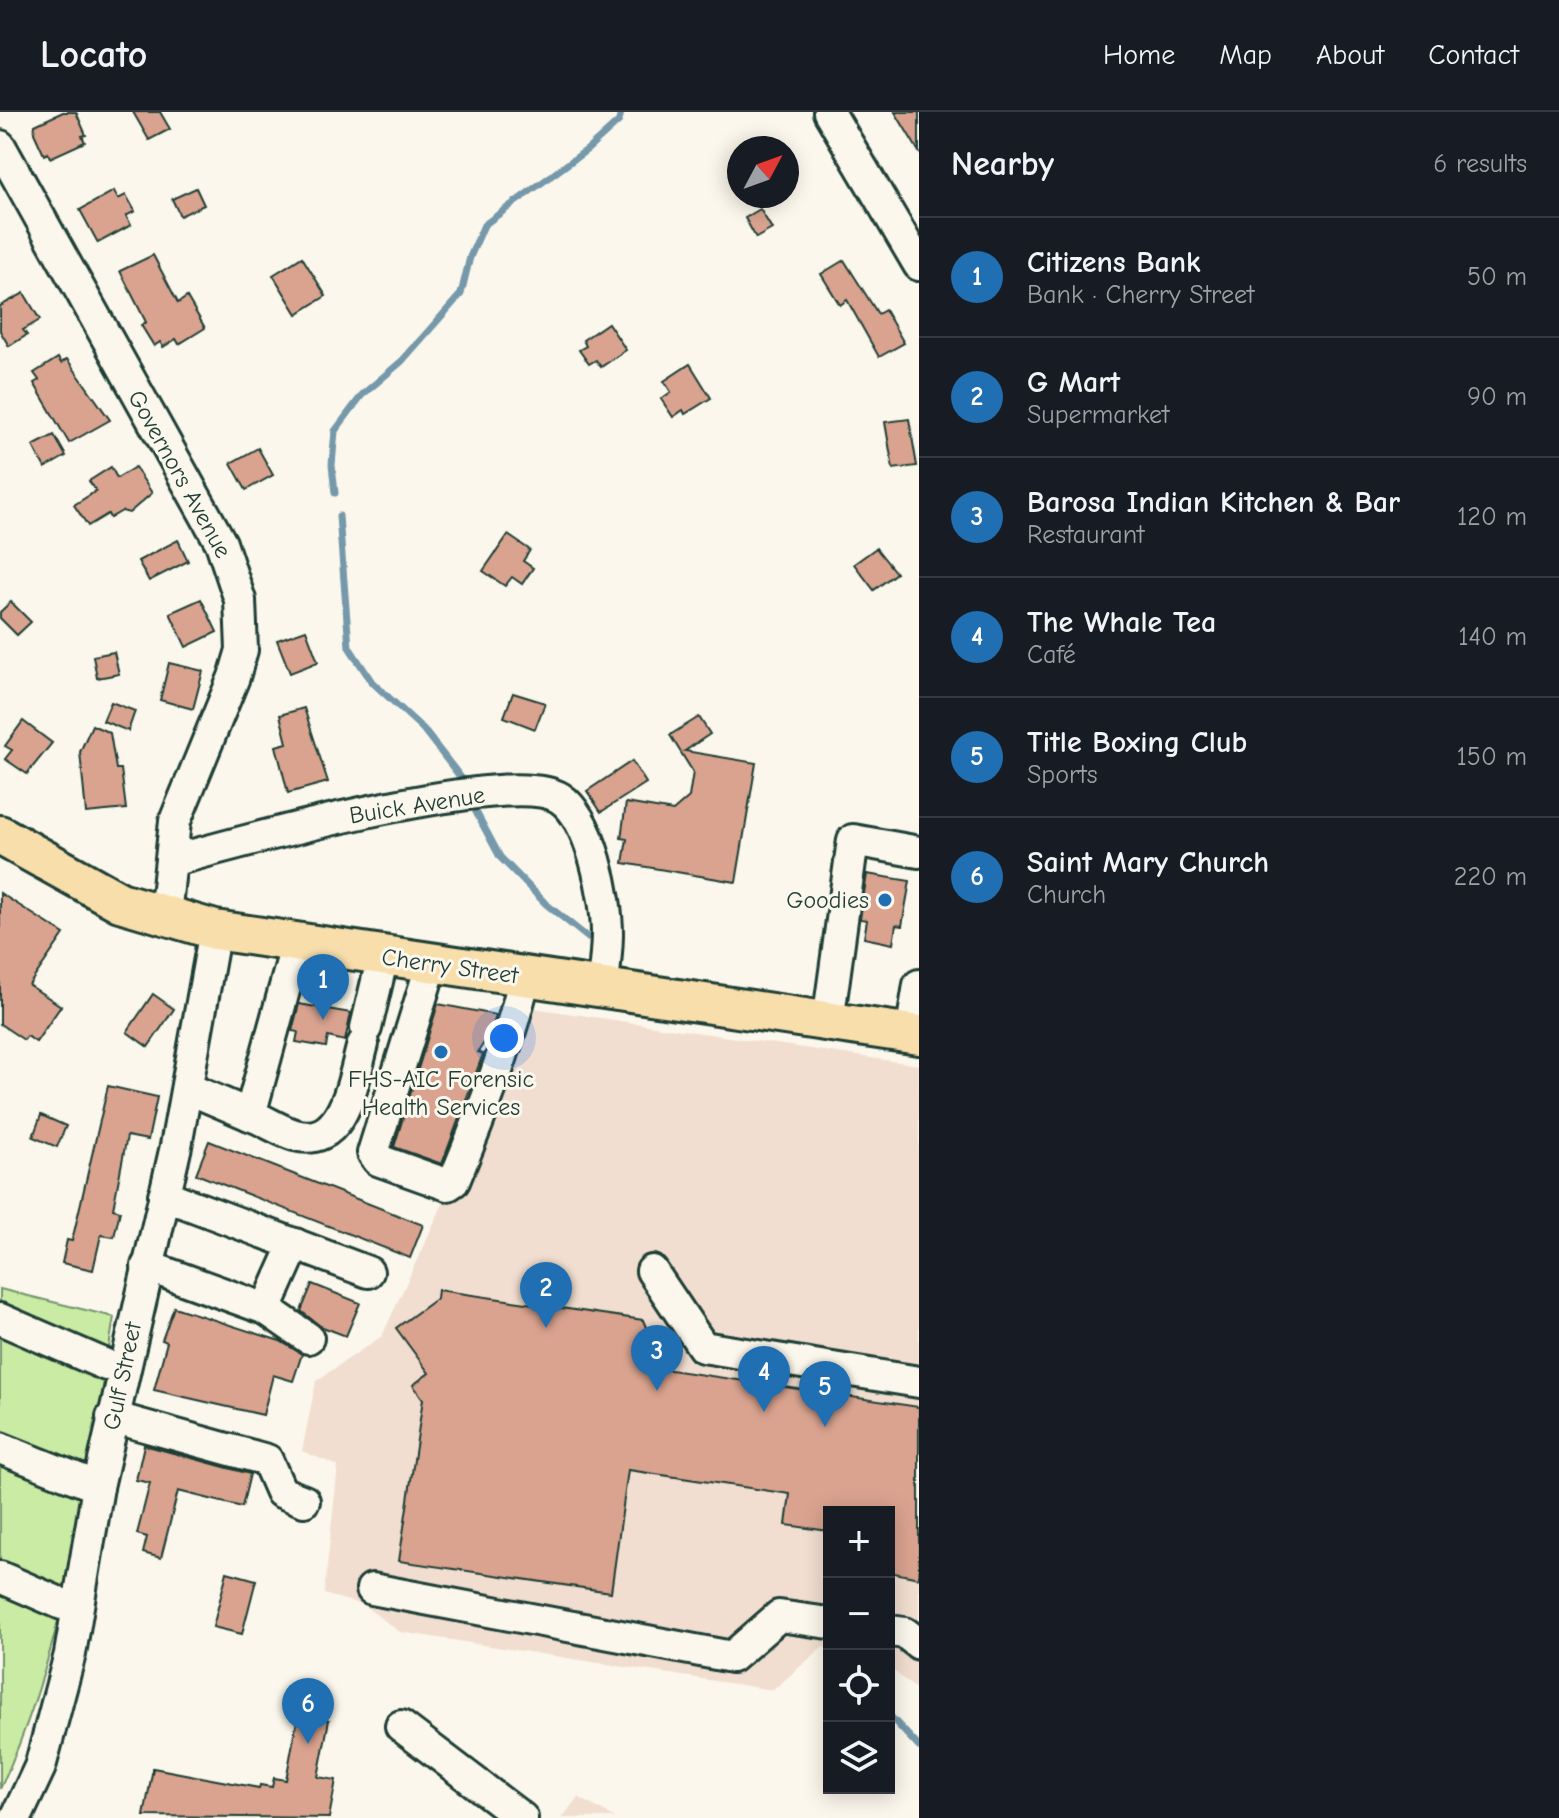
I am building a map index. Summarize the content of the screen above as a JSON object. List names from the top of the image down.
{
  "streets": {
    "main road": ["Cherry Street"],
    "street": ["Governors Avenue", "Buick Avenue", "Gulf Street"]
  },
  "crossings": [
    ["Governors Avenue", "Buick Avenue"],
    ["Governors Avenue", "Cherry Street"],
    ["Buick Avenue", "Cherry Street"],
    ["Cherry Street", "Gulf Street"]
  ],
  "places": ["Goodies", "FHS-AIC Forensic Health Services"],
  "north": "top right",
  "page": {
    "header": "Locato",
    "nav": [
      "Home",
      "Map",
      "About",
      "Contact"
    ],
    "heading": ["Nearby", "6 results"],
    "list": [
      {
        "mark": "1",
        "name": "Citizens Bank",
        "note": "Bank · Cherry Street",
        "value": "50 m"
      },
      {
        "mark": "2",
        "name": "G Mart",
        "note": "Supermarket",
        "value": "90 m"
      },
      {
        "mark": "3",
        "name": "Barosa Indian Kitchen & Bar",
        "note": "Restaurant",
        "value": "120 m"
      },
      {
        "mark": "4",
        "name": "The Whale Tea",
        "note": "Café",
        "value": "140 m"
      },
      {
        "mark": "5",
        "name": "Title Boxing Club",
        "note": "Sports",
        "value": "150 m"
      },
      {
        "mark": "6",
        "name": "Saint Mary Church",
        "note": "Church",
        "value": "220 m"
      }
    ],
    "pins": [
      "1",
      "2",
      "3",
      "4",
      "5",
      "6"
    ],
    "map_buttons": ["+", "−"]
  }
}
